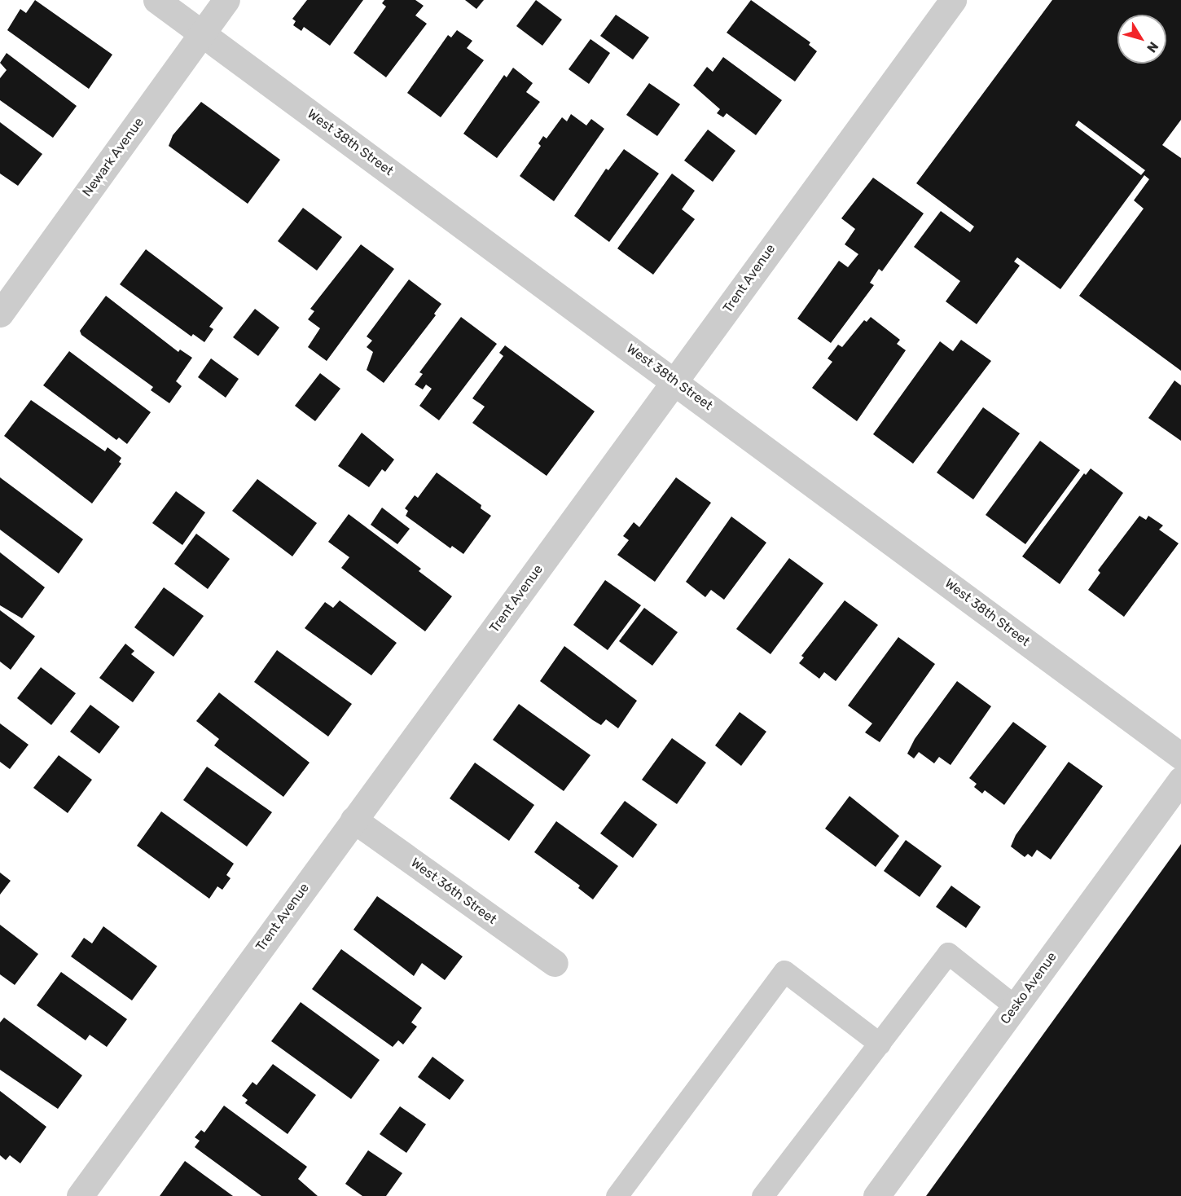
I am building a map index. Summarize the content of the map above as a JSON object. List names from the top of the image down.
{
  "streets": {
    "street": [
      "West 38th Street",
      "Newark Avenue",
      "Trent Avenue",
      "West 36th Street",
      "Cesko Avenue"
    ]
  },
  "crossings": [
    ["West 38th Street", "Newark Avenue"],
    ["West 38th Street", "Trent Avenue"],
    ["Trent Avenue", "West 36th Street"]
  ],
  "north": "bottom right"
}
